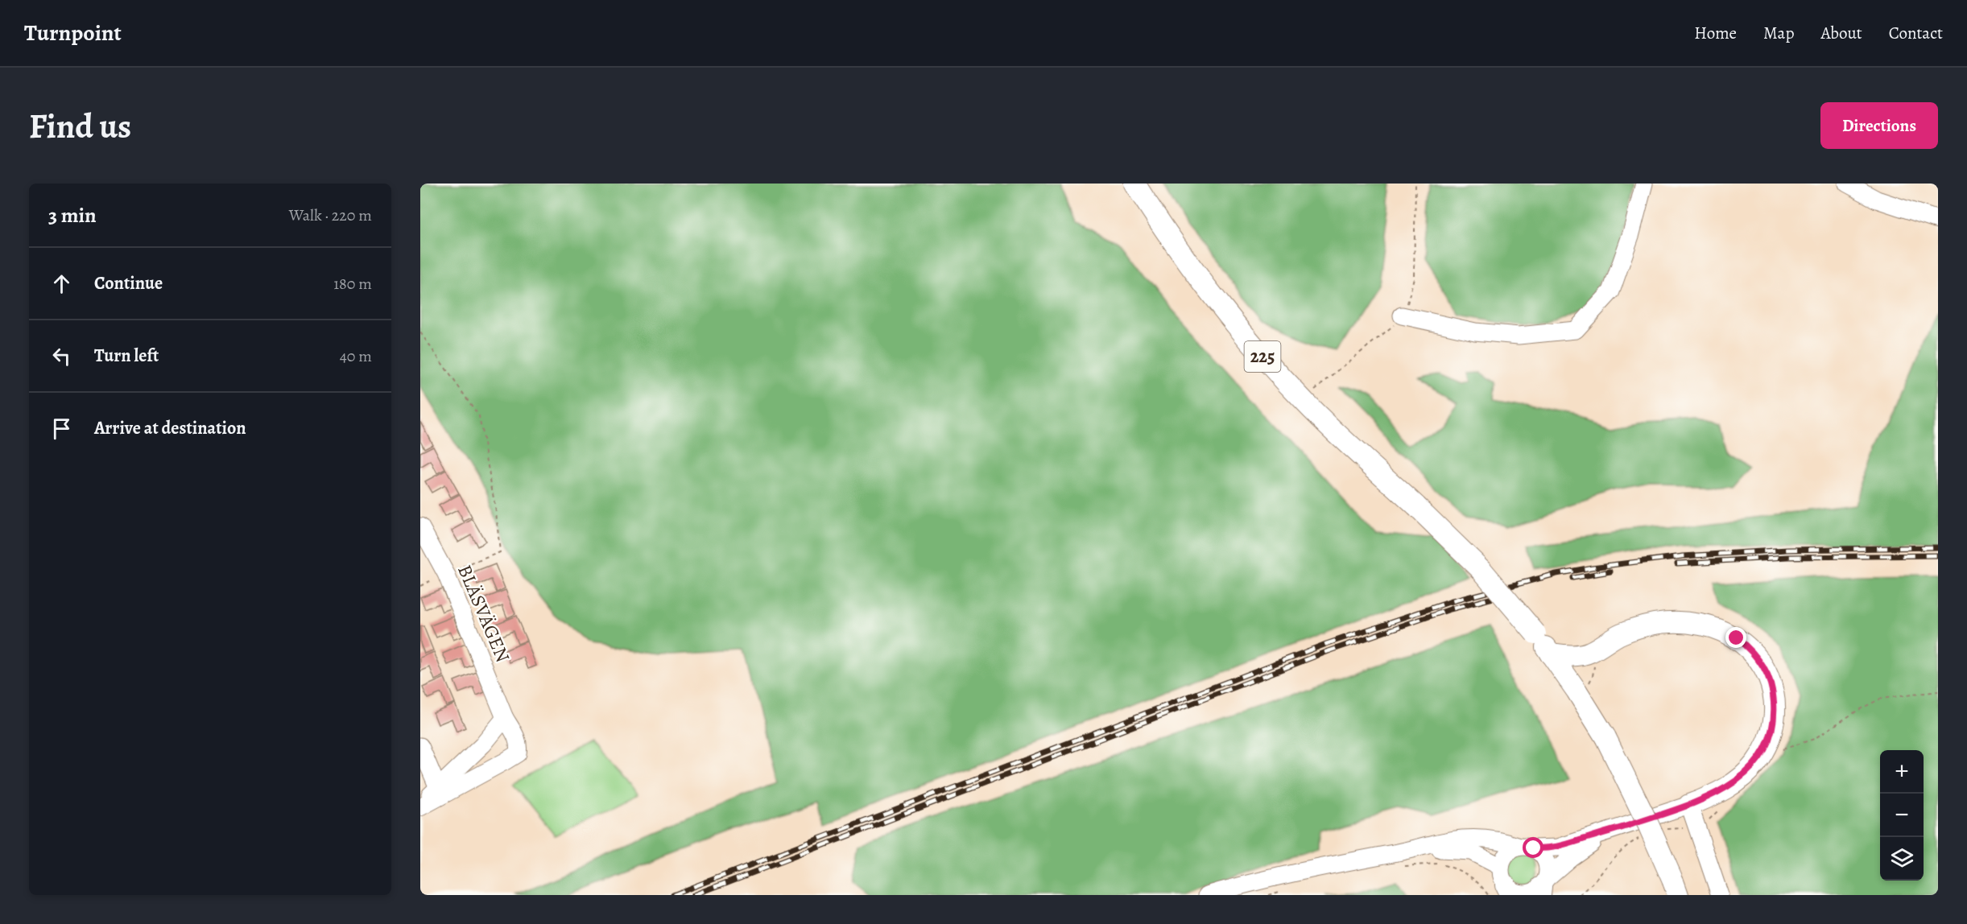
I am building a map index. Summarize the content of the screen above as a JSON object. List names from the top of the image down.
{
  "streets": {
    "main road": ["225"],
    "street": ["BLÄSVÄGEN"]
  },
  "page": {
    "header": "Turnpoint",
    "nav": [
      "Home",
      "Map",
      "About",
      "Contact"
    ],
    "buttons": "Directions",
    "title": "Find us",
    "heading": ["3 min", "Walk · 220 m"],
    "list": [
      ["Continue", "180 m"],
      ["Turn left", "40 m"],
      "Arrive at destination"
    ],
    "map_buttons": ["+", "−"]
  }
}
